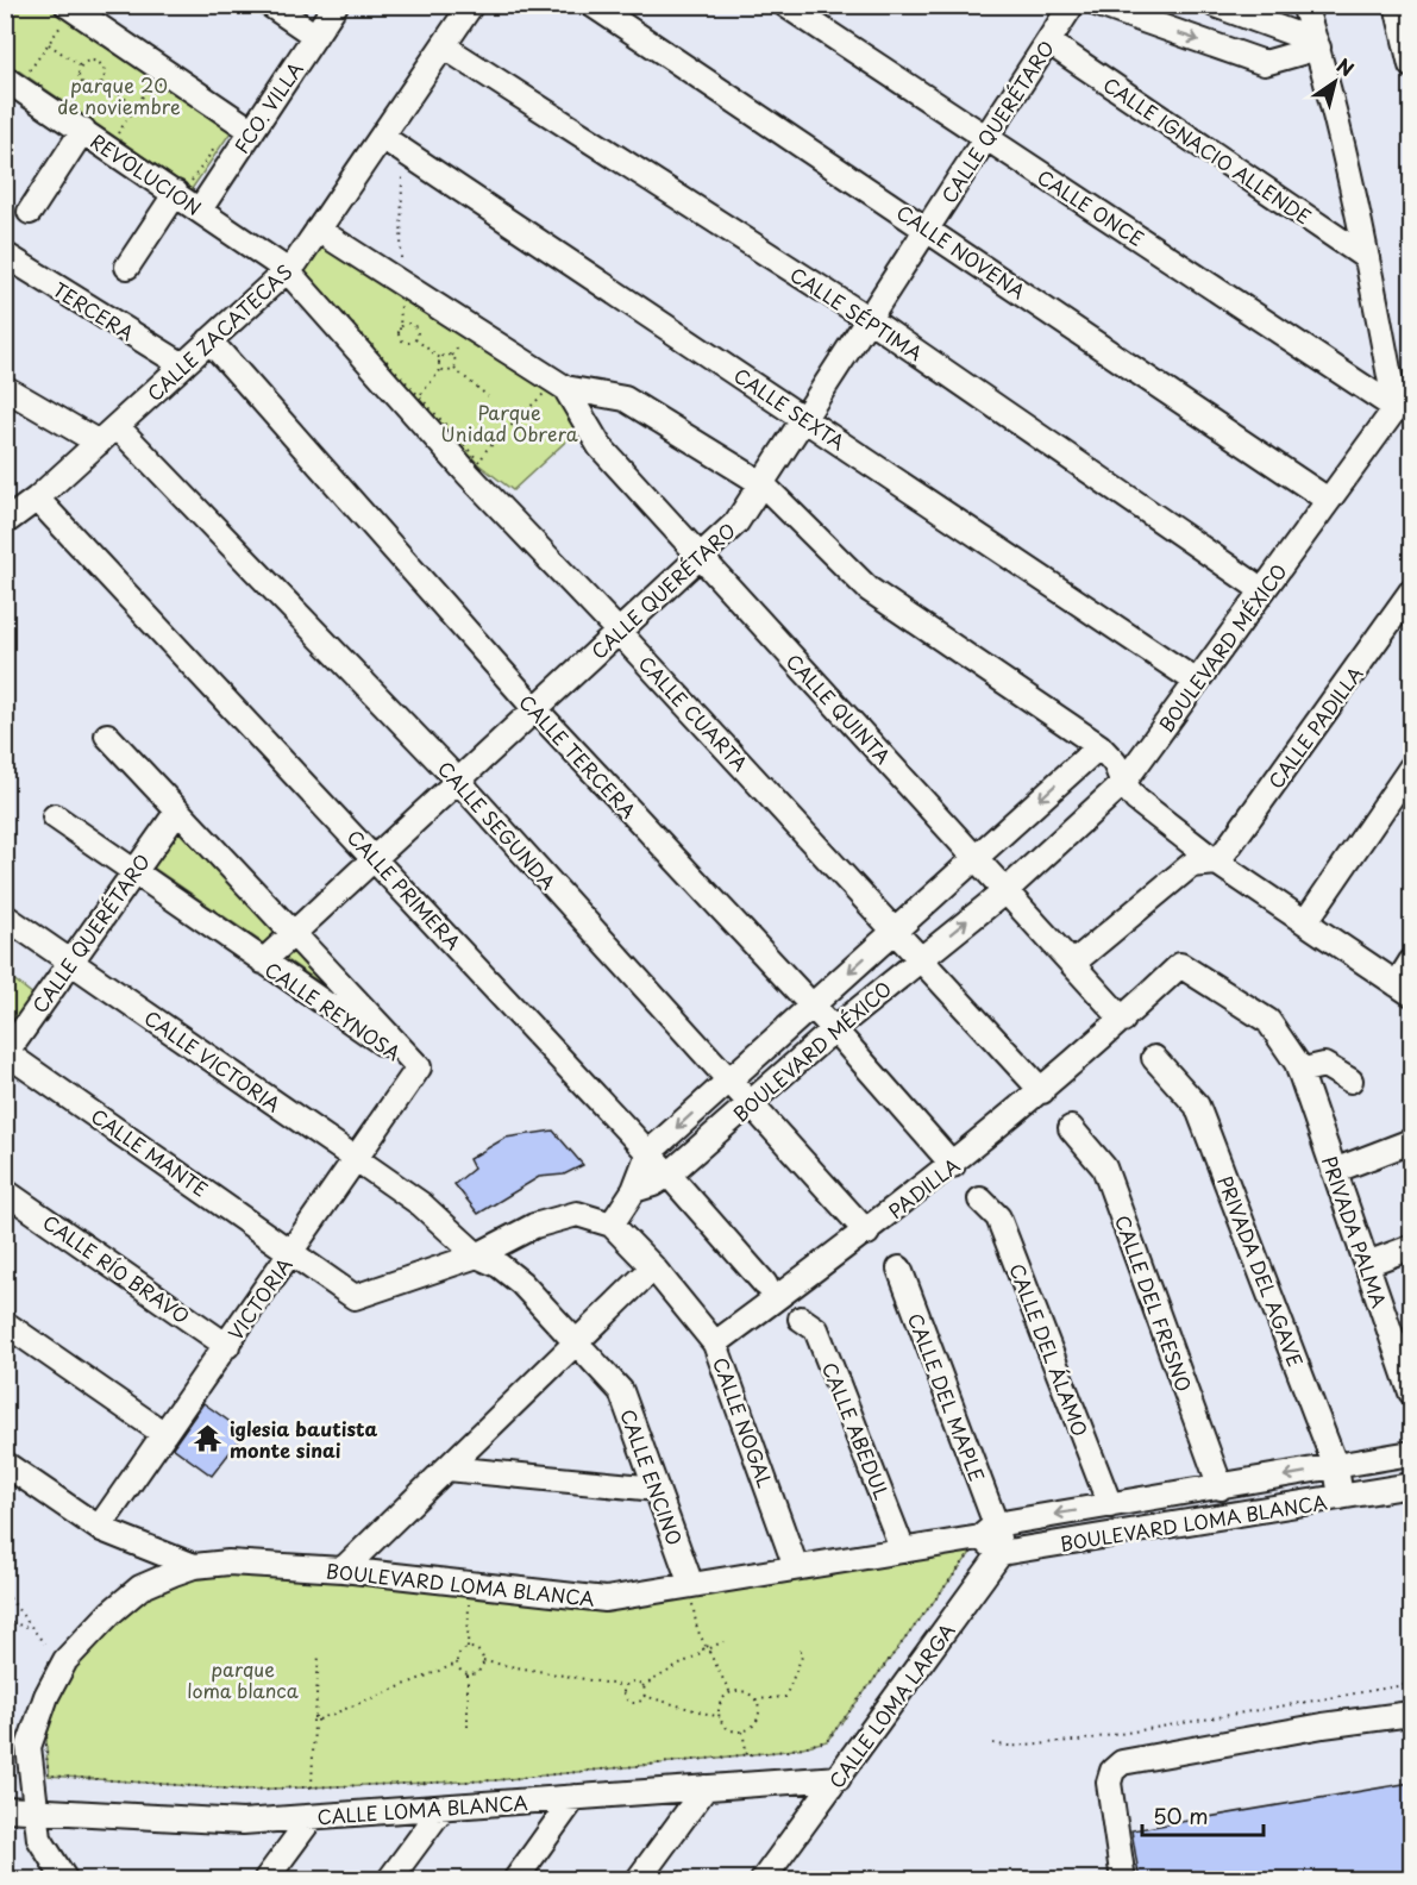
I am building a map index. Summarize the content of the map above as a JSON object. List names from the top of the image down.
{
  "streets": {
    "street": [
      "FCO. VILLA",
      "CALLE QUERÉTARO",
      "CALLE IGNACIO ALLENDE",
      "REVOLUCION",
      "CALLE ONCE",
      "CALLE NOVENA",
      "TERCERA",
      "CALLE SÉPTIMA",
      "CALLE ZACATECAS",
      "CALLE SEXTA",
      "BOULEVARD MÉXICO",
      "CALLE QUINTA",
      "CALLE CUARTA",
      "CALLE PADILLA",
      "CALLE TERCERA",
      "CALLE SEGUNDA",
      "CALLE PRIMERA",
      "CALLE REYNOSA",
      "CALLE VICTORIA",
      "CALLE MANTE",
      "PADILLA",
      "PRIVADA PALMA",
      "CALLE RÍO BRAVO",
      "PRIVADA DEL AGAVE",
      "VICTORIA",
      "CALLE DEL FRESNO",
      "CALLE DEL ÁLAMO",
      "CALLE DEL MAPLE",
      "CALLE NOGAL",
      "CALLE ABEDUL",
      "CALLE ENCINO",
      "BOULEVARD LOMA BLANCA",
      "CALLE LOMA LARGA",
      "CALLE LOMA BLANCA"
    ]
  },
  "crossings": [
    ["FCO. VILLA", "REVOLUCION"],
    ["CALLE QUERÉTARO", "CALLE IGNACIO ALLENDE"],
    ["CALLE QUERÉTARO", "CALLE ONCE"],
    ["CALLE QUERÉTARO", "CALLE NOVENA"],
    ["CALLE QUERÉTARO", "CALLE SÉPTIMA"],
    ["CALLE QUERÉTARO", "CALLE SEXTA"],
    ["CALLE QUERÉTARO", "CALLE QUINTA"],
    ["CALLE QUERÉTARO", "CALLE CUARTA"],
    ["CALLE QUERÉTARO", "CALLE TERCERA"],
    ["CALLE QUERÉTARO", "CALLE SEGUNDA"],
    ["CALLE QUERÉTARO", "CALLE PRIMERA"],
    ["CALLE QUERÉTARO", "CALLE REYNOSA"],
    ["CALLE QUERÉTARO", "CALLE VICTORIA"],
    ["CALLE QUERÉTARO", "CALLE MANTE"],
    ["REVOLUCION", "CALLE ZACATECAS"],
    ["REVOLUCION", "CALLE CUARTA"],
    ["CALLE ONCE", "BOULEVARD MÉXICO"],
    ["CALLE NOVENA", "BOULEVARD MÉXICO"],
    ["TERCERA", "CALLE ZACATECAS"],
    ["CALLE SÉPTIMA", "CALLE ZACATECAS"],
    ["CALLE SÉPTIMA", "BOULEVARD MÉXICO"],
    ["CALLE ZACATECAS", "CALLE SEXTA"],
    ["CALLE ZACATECAS", "CALLE CUARTA"],
    ["CALLE ZACATECAS", "CALLE TERCERA"],
    ["CALLE ZACATECAS", "CALLE SEGUNDA"],
    ["CALLE ZACATECAS", "CALLE PRIMERA"],
    ["CALLE SEXTA", "BOULEVARD MÉXICO"],
    ["BOULEVARD MÉXICO", "CALLE QUINTA"],
    ["BOULEVARD MÉXICO", "CALLE CUARTA"],
    ["BOULEVARD MÉXICO", "CALLE TERCERA"],
    ["BOULEVARD MÉXICO", "CALLE SEGUNDA"],
    ["BOULEVARD MÉXICO", "CALLE PRIMERA"],
    ["CALLE QUINTA", "PADILLA"],
    ["CALLE QUINTA", "PRIVADA PALMA"],
    ["CALLE CUARTA", "PADILLA"],
    ["CALLE TERCERA", "PADILLA"],
    ["CALLE SEGUNDA", "PADILLA"],
    ["CALLE REYNOSA", "VICTORIA"],
    ["CALLE VICTORIA", "CALLE MANTE"],
    ["CALLE VICTORIA", "VICTORIA"],
    ["CALLE VICTORIA", "CALLE ENCINO"],
    ["CALLE MANTE", "VICTORIA"],
    ["CALLE MANTE", "CALLE ENCINO"],
    ["PADILLA", "PRIVADA PALMA"],
    ["PADILLA", "CALLE NOGAL"],
    ["CALLE RÍO BRAVO", "VICTORIA"],
    ["PRIVADA DEL AGAVE", "BOULEVARD LOMA BLANCA"],
    ["CALLE DEL FRESNO", "BOULEVARD LOMA BLANCA"],
    ["CALLE DEL ÁLAMO", "BOULEVARD LOMA BLANCA"],
    ["CALLE DEL MAPLE", "BOULEVARD LOMA BLANCA"],
    ["CALLE NOGAL", "BOULEVARD LOMA BLANCA"],
    ["CALLE ABEDUL", "BOULEVARD LOMA BLANCA"],
    ["CALLE ENCINO", "BOULEVARD LOMA BLANCA"],
    ["BOULEVARD LOMA BLANCA", "CALLE LOMA LARGA"],
    ["CALLE LOMA LARGA", "CALLE LOMA BLANCA"]
  ],
  "parks": ["parque 20 de noviembre", "Parque Unidad Obrera", "parque loma blanca"],
  "places": {
    "temple": ["iglesia bautista monte sinai"]
  },
  "scale_bar": "50 m",
  "north": "top right"
}
